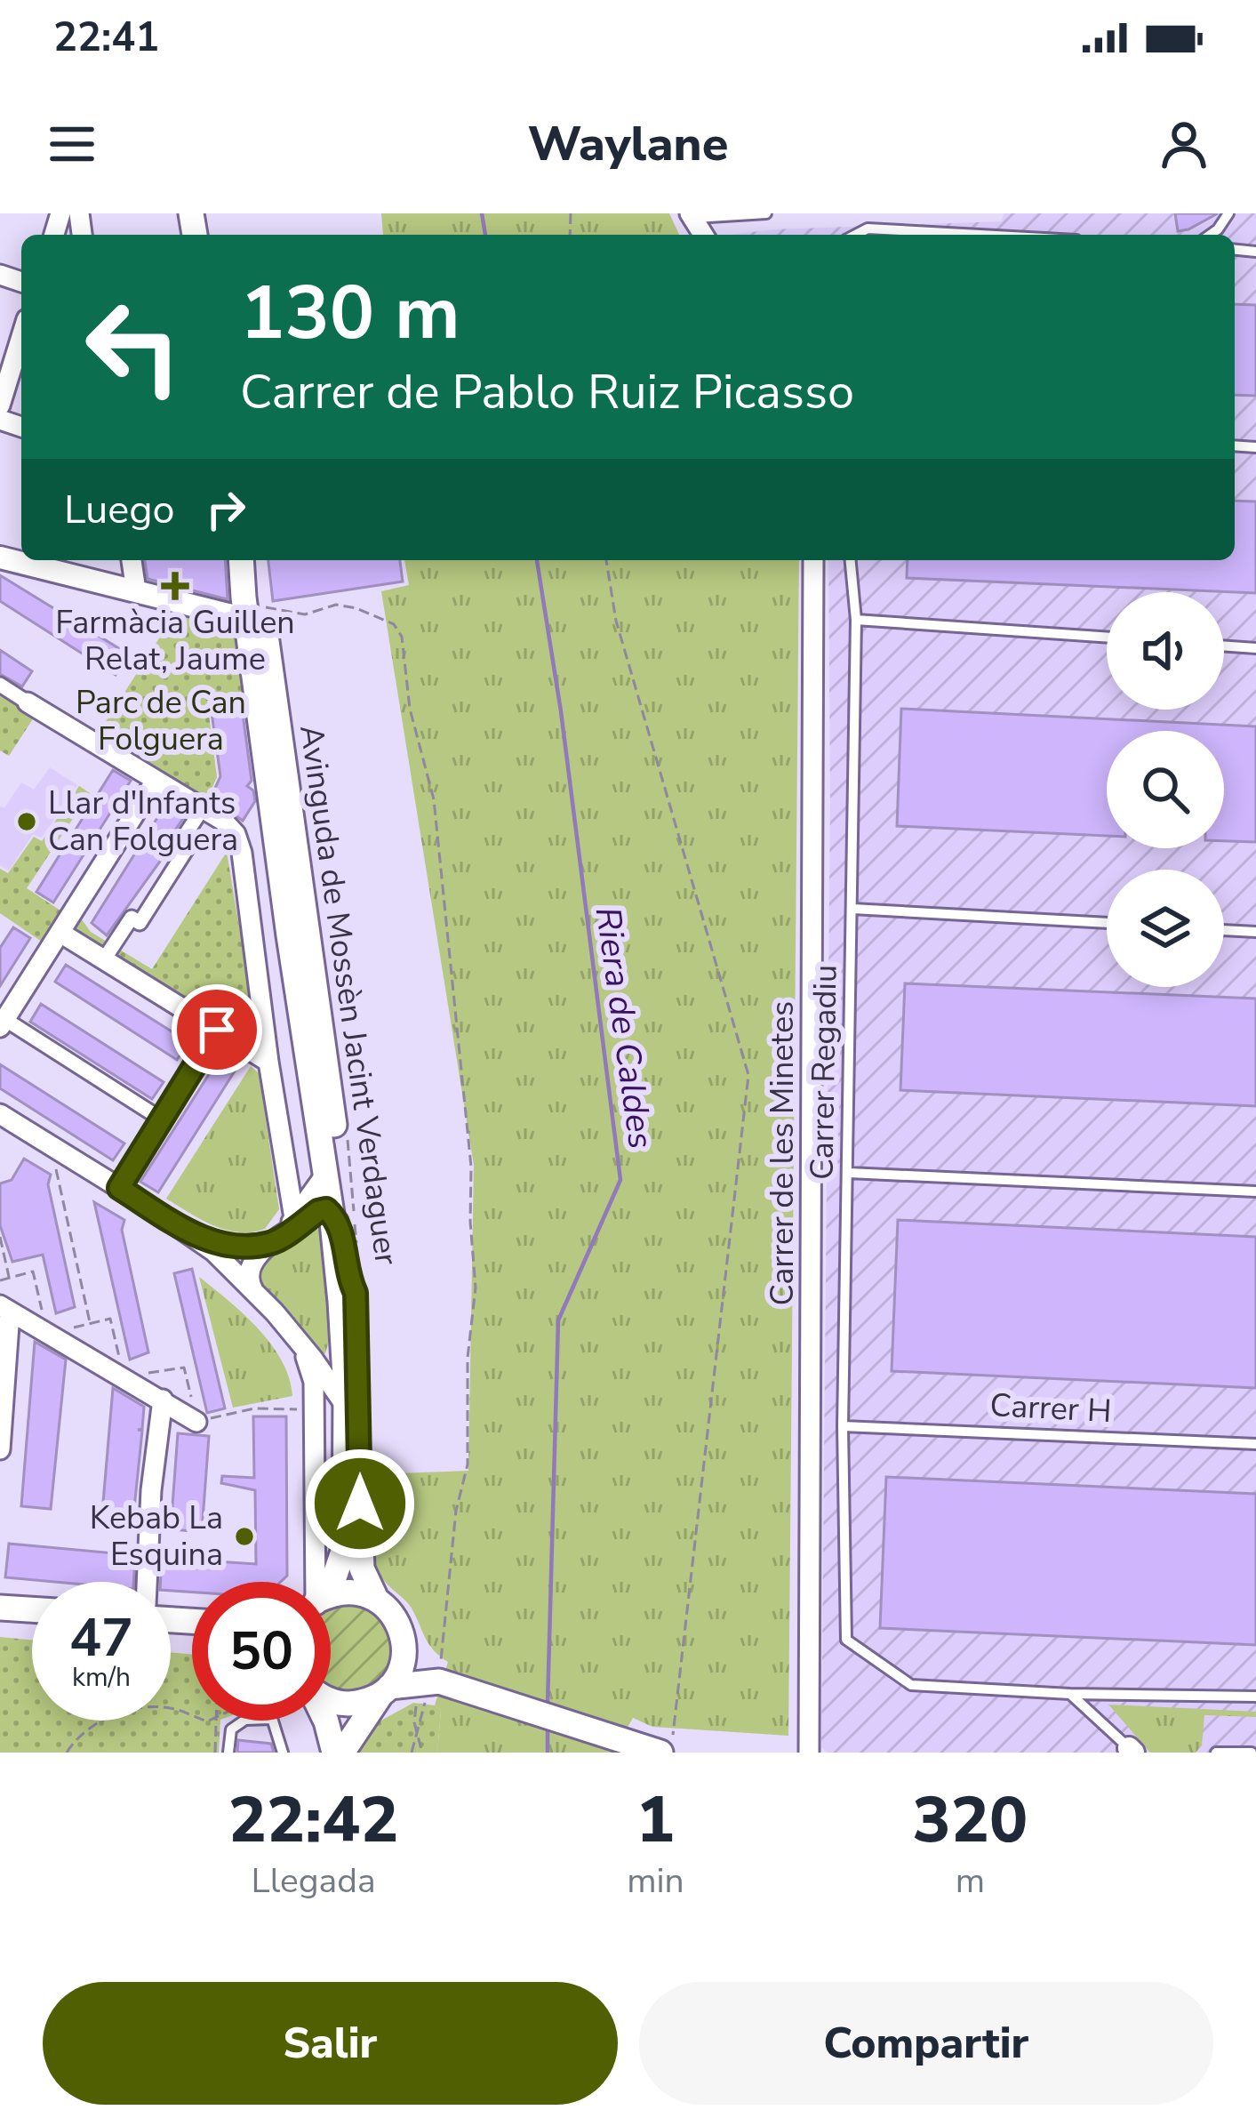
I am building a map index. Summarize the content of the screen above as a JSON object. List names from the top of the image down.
{
  "streets": {
    "main road": ["Avinguda de Mossèn Jacint Verdaguer"],
    "street": ["Carrer de les Minetes"],
    "lane": ["Carrer Regadiu", "Carrer H"]
  },
  "crossings": [
    ["Carrer Regadiu", "Carrer H"]
  ],
  "water": ["Riera de Caldes"],
  "parks": ["Parc de Can Folguera"],
  "places": {
    "health": ["Farmàcia Guillen Relat, Jaume"],
    "other": ["Llar d'Infants Can Folguera", "Kebab La Esquina"]
  },
  "page": {
    "status": "22:41",
    "header": "Waylane",
    "turn": ["130 m", "Carrer de Pablo Ruiz Picasso"],
    "then": "Luego",
    "speed": "47 km/h",
    "limit": "50",
    "eta": [
      "22:42",
      "Llegada",
      "1",
      "min",
      "320",
      "m"
    ],
    "buttons": ["Salir", "Compartir"]
  }
}
